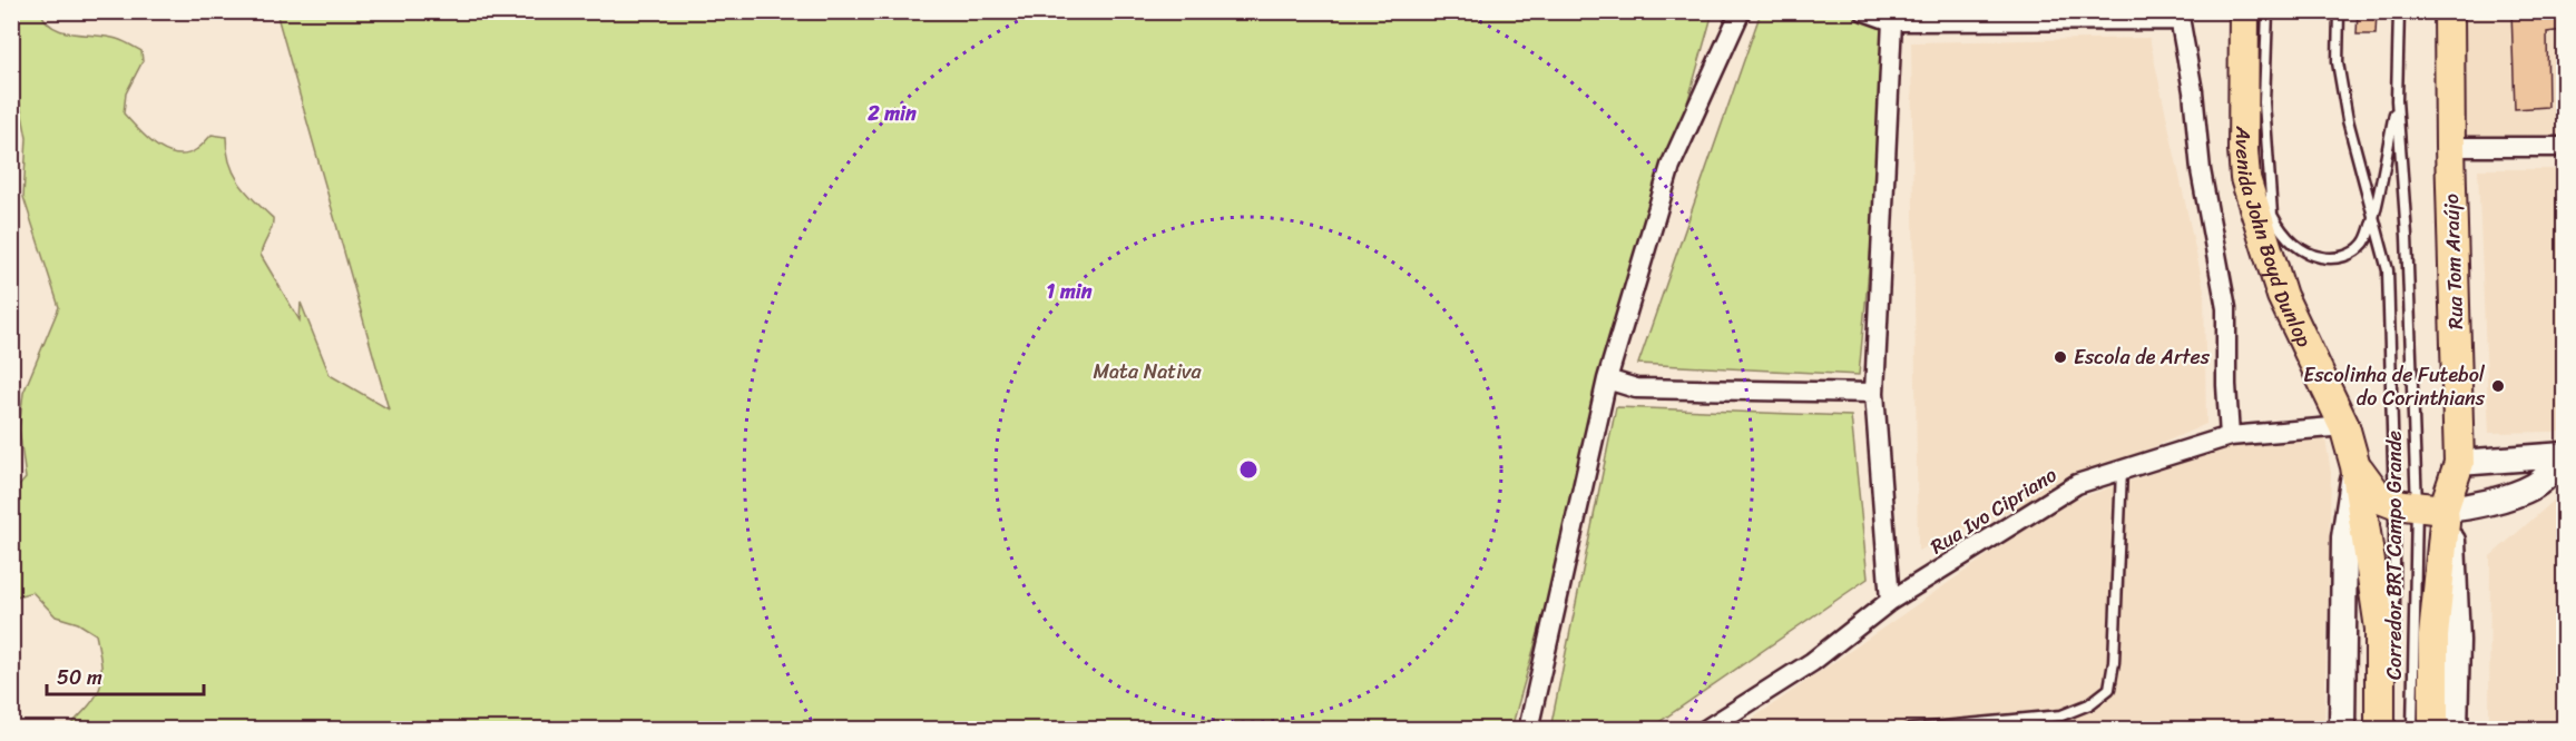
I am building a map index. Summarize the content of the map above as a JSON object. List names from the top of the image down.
{
  "streets": {
    "main road": ["Avenida John Boyd Dunlop", "Rua Tom Araújo"],
    "street": ["Rua Ivo Cipriano"],
    "lane": ["Corredor BRT Campo Grande"]
  },
  "crossings": [
    ["Avenida John Boyd Dunlop", "Rua Ivo Cipriano"],
    ["Rua Tom Araújo", "Corredor BRT Campo Grande"]
  ],
  "parks": ["Mata Nativa"],
  "places": ["Escola de Artes", "Escolinha de Futebol do Corinthians"],
  "scale_bar": "50 m",
  "rings": ["2 min", "1 min"]
}
